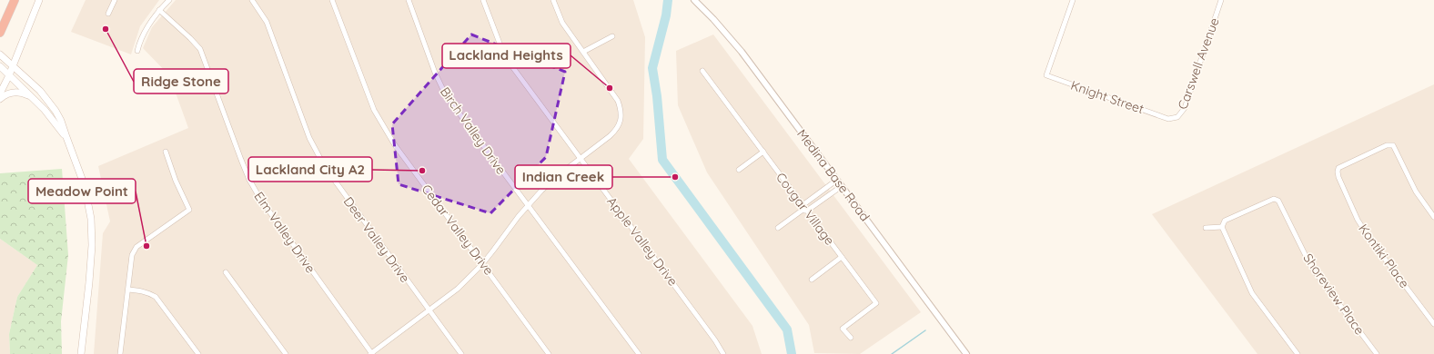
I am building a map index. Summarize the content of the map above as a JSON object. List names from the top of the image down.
{
  "streets": {
    "street": [
      "Carswell Avenue",
      "Knight Street",
      "Birch Valley Drive",
      "Medina Base Road",
      "Cougar Village",
      "Cedar Valley Drive",
      "Elm Valley Drive",
      "Deer Valley Drive",
      "Apple Valley Drive",
      "Kontiki Place",
      "Shoreview Place"
    ]
  },
  "crossings": [
    ["Carswell Avenue", "Knight Street"]
  ],
  "places": [
    "Ridge Stone",
    "Lackland Heights",
    "Lackland City A2",
    "Indian Creek",
    "Meadow Point"
  ]
}
